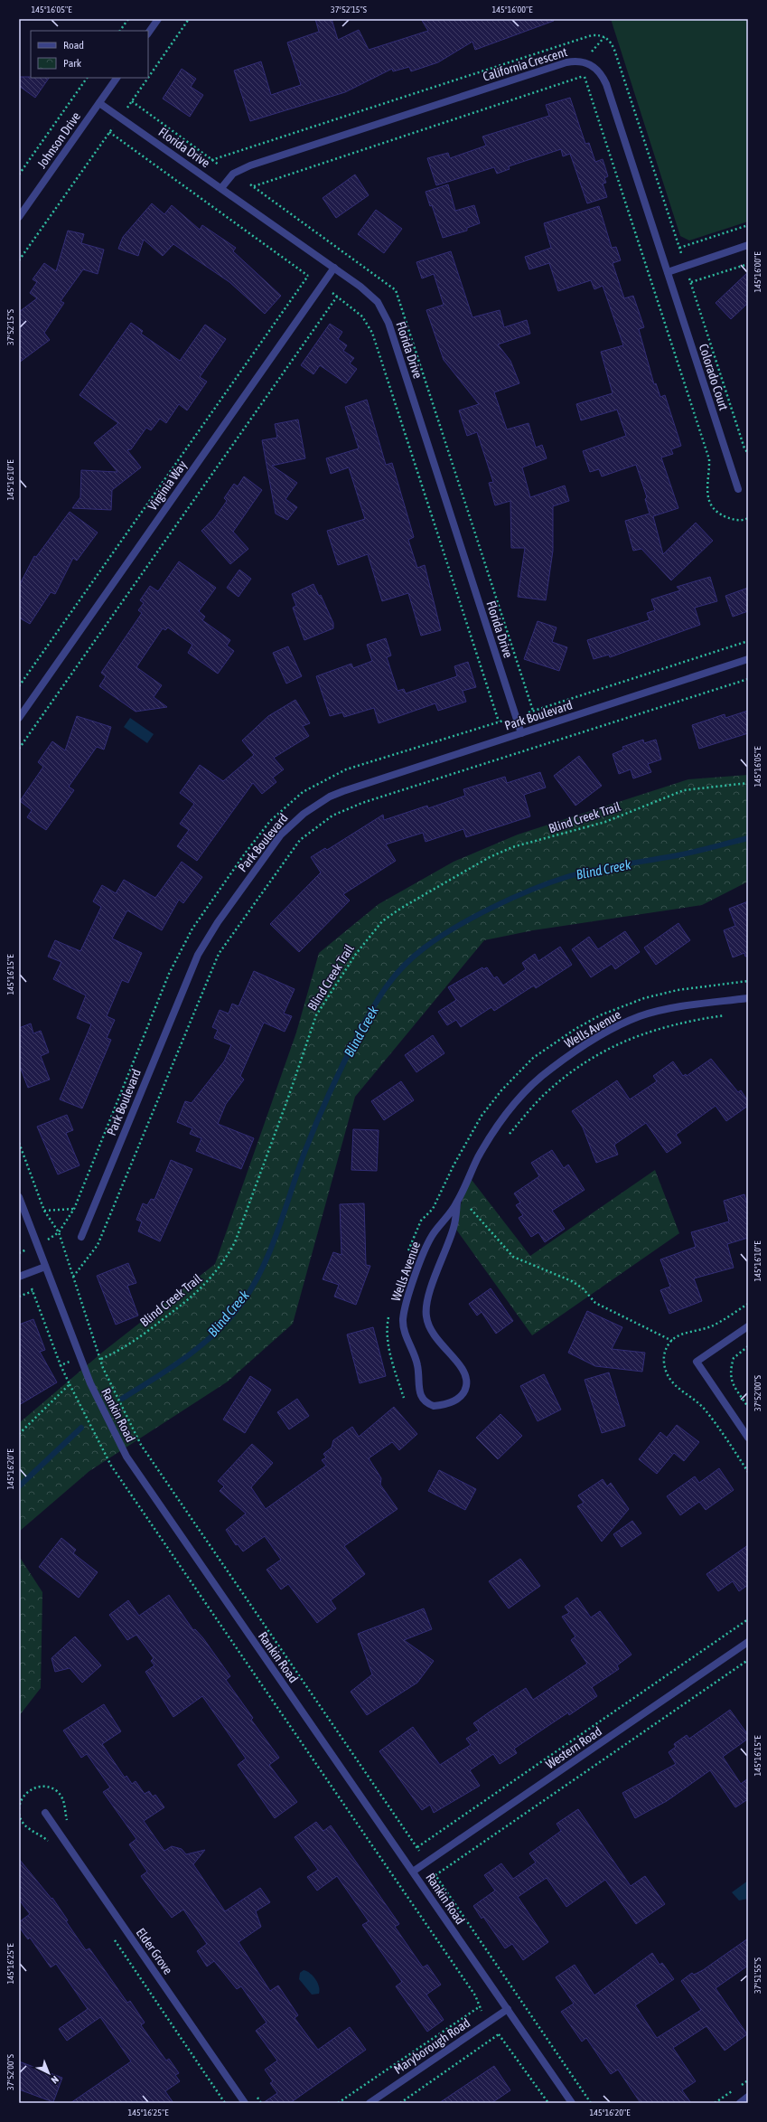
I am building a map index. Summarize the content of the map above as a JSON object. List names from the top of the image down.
{
  "streets": {
    "street": [
      "California Crescent",
      "Johnson Drive",
      "Florida Drive",
      "Colorado Court",
      "Virginia Way",
      "Park Boulevard",
      "Wells Avenue",
      "Rankin Road",
      "Western Road",
      "Elder Grove",
      "Maryborough Road"
    ],
    "path": ["Blind Creek Trail"]
  },
  "crossings": [
    ["California Crescent", "Florida Drive"],
    ["California Crescent", "Colorado Court"],
    ["Johnson Drive", "Florida Drive"],
    ["Florida Drive", "Virginia Way"],
    ["Florida Drive", "Park Boulevard"],
    ["Rankin Road", "Western Road"],
    ["Rankin Road", "Maryborough Road"]
  ],
  "water": ["Blind Creek"],
  "legend": ["Road", "Park"],
  "north": "bottom right",
  "coordinates": [
    "145°16'05\"E",
    "37°52'15\"S",
    "145°16'00\"E",
    "145°16'10\"E",
    "145°16'15\"E",
    "37°52'00\"S",
    "145°16'20\"E",
    "145°16'25\"E",
    "37°51'55\"S"
  ]
}
